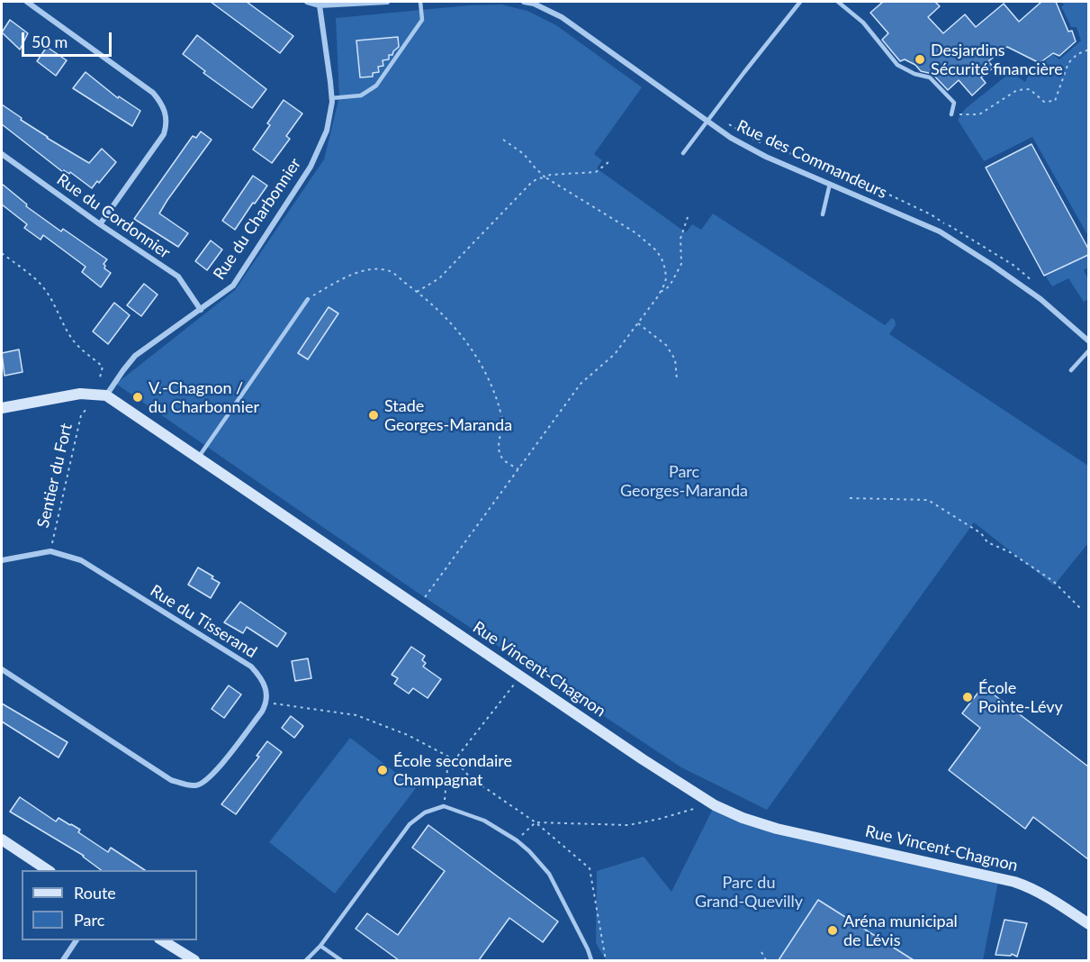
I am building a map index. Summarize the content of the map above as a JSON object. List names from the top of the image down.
{
  "streets": {
    "street": [
      "Rue des Commandeurs",
      "Rue du Cordonnier",
      "Rue du Charbonnier",
      "Rue du Tisserand",
      "Rue Vincent-Chagnon"
    ],
    "path": ["Sentier du Fort"]
  },
  "crossings": [
    ["Rue du Cordonnier", "Rue du Charbonnier"],
    ["Rue du Charbonnier", "Rue Vincent-Chagnon"],
    ["Sentier du Fort", "Rue du Tisserand"]
  ],
  "parks": ["Parc Georges-Maranda", "Parc du Grand-Quevilly"],
  "places": [
    "Desjardins Sécurité financière",
    "V.-Chagnon / du Charbonnier",
    "Stade Georges-Maranda",
    "École Pointe-Lévy",
    "École secondaire Champagnat",
    "Aréna municipal de Lévis"
  ],
  "legend": ["Route", "Parc"],
  "scale_bar": "50 m"
}
